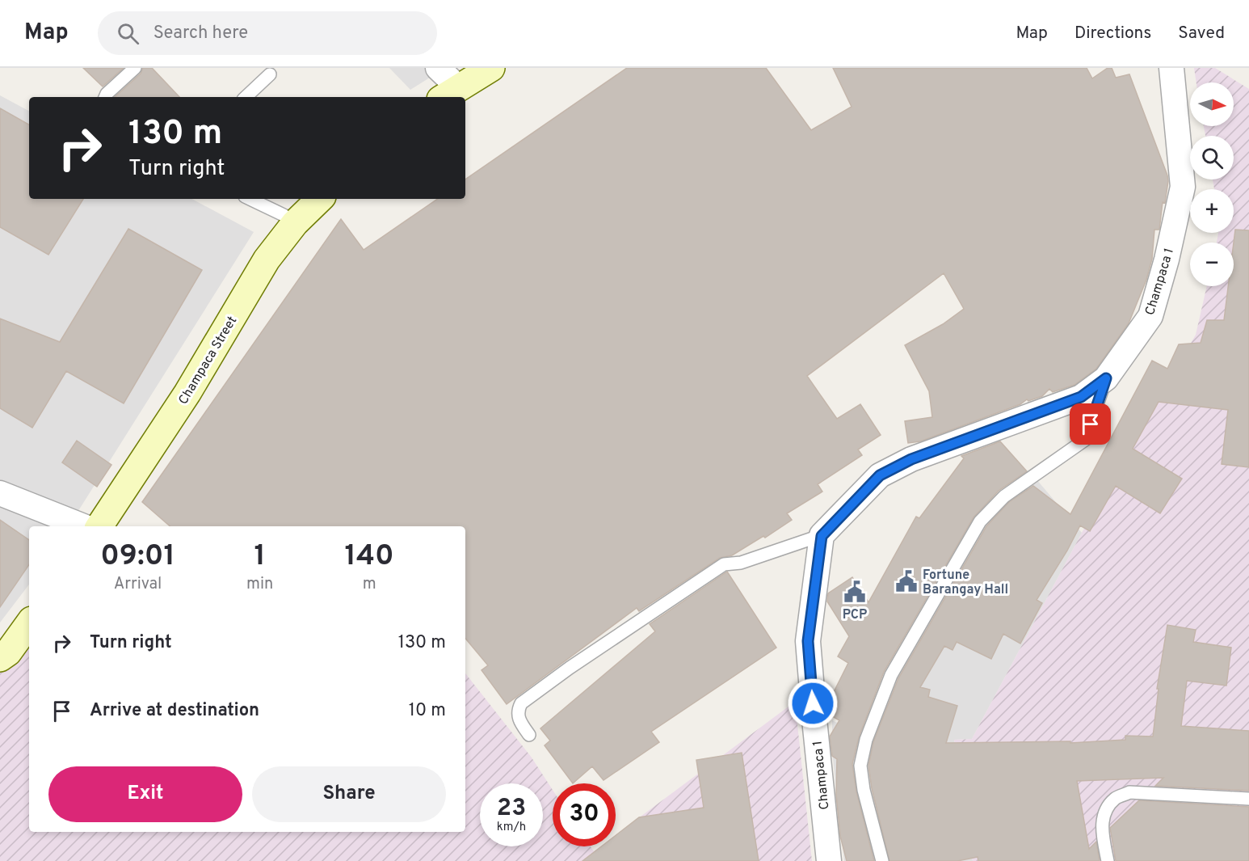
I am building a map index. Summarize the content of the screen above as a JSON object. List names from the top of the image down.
{
  "streets": {
    "street": ["Champaca 1", "Champaca Street"]
  },
  "places": {
    "public building": ["Fortune Barangay Hall", "PCP"]
  },
  "north": "right",
  "page": {
    "header": "Map",
    "search": "Search here",
    "nav": ["Map", "Directions", "Saved"],
    "map_buttons": ["+", "−"],
    "turn": ["130 m", "Turn right"],
    "eta": [
      "09:01",
      "Arrival",
      "1",
      "min",
      "140",
      "m"
    ],
    "list": [
      {
        "name": "Turn right",
        "value": "130 m"
      },
      {
        "name": "Arrive at destination",
        "value": "10 m"
      }
    ],
    "buttons": ["Exit", "Share"],
    "speed": "23 km/h",
    "limit": "30"
  }
}
